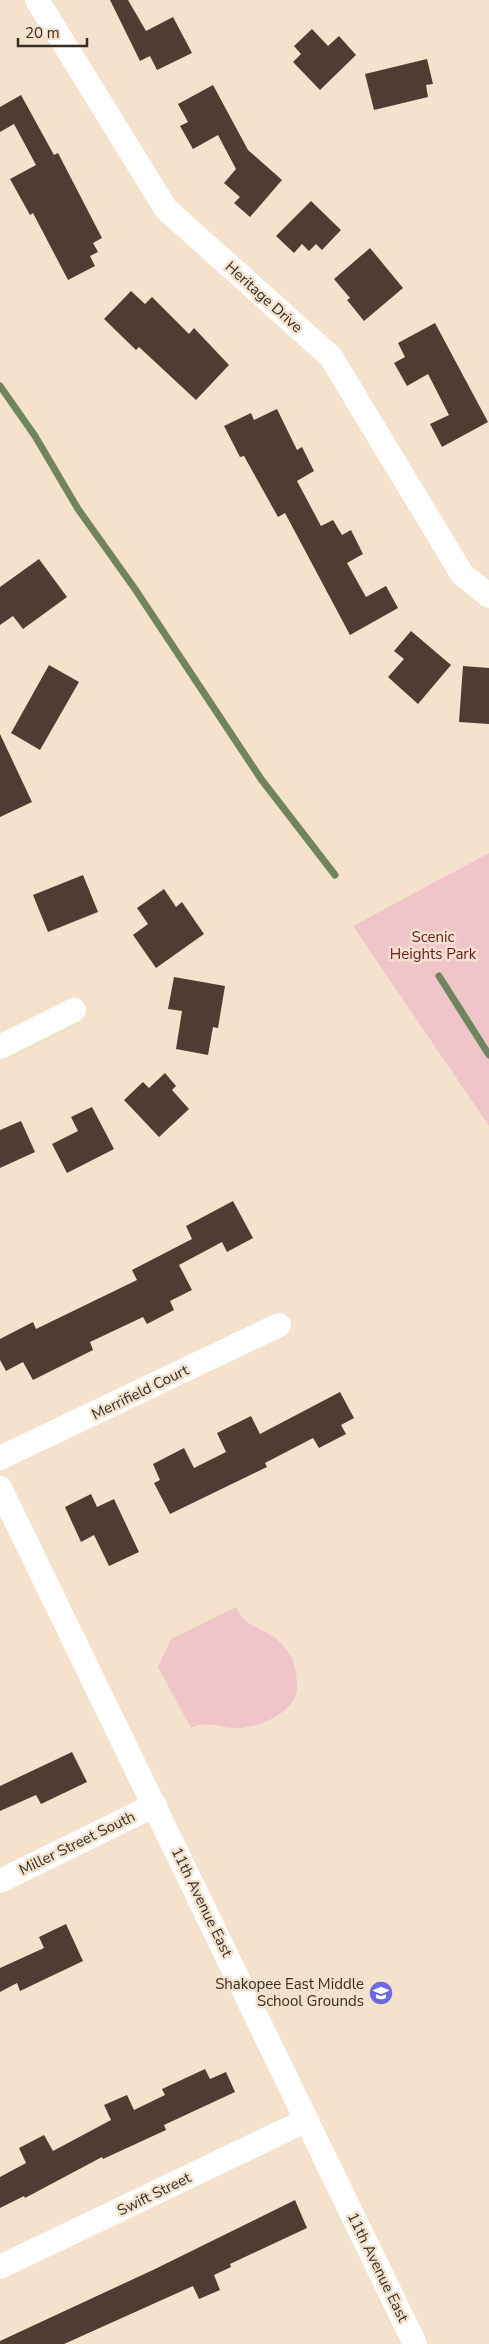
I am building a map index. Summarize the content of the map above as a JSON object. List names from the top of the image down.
{
  "streets": {
    "street": [
      "Heritage Drive",
      "Merrifield Court",
      "Miller Street South",
      "11th Avenue East",
      "Swift Street"
    ]
  },
  "crossings": [
    ["Miller Street South", "11th Avenue East"],
    ["11th Avenue East", "Swift Street"]
  ],
  "parks": ["Scenic Heights Park"],
  "places": {
    "school or university": ["Shakopee East Middle School Grounds"]
  },
  "scale_bar": "20 m"
}
